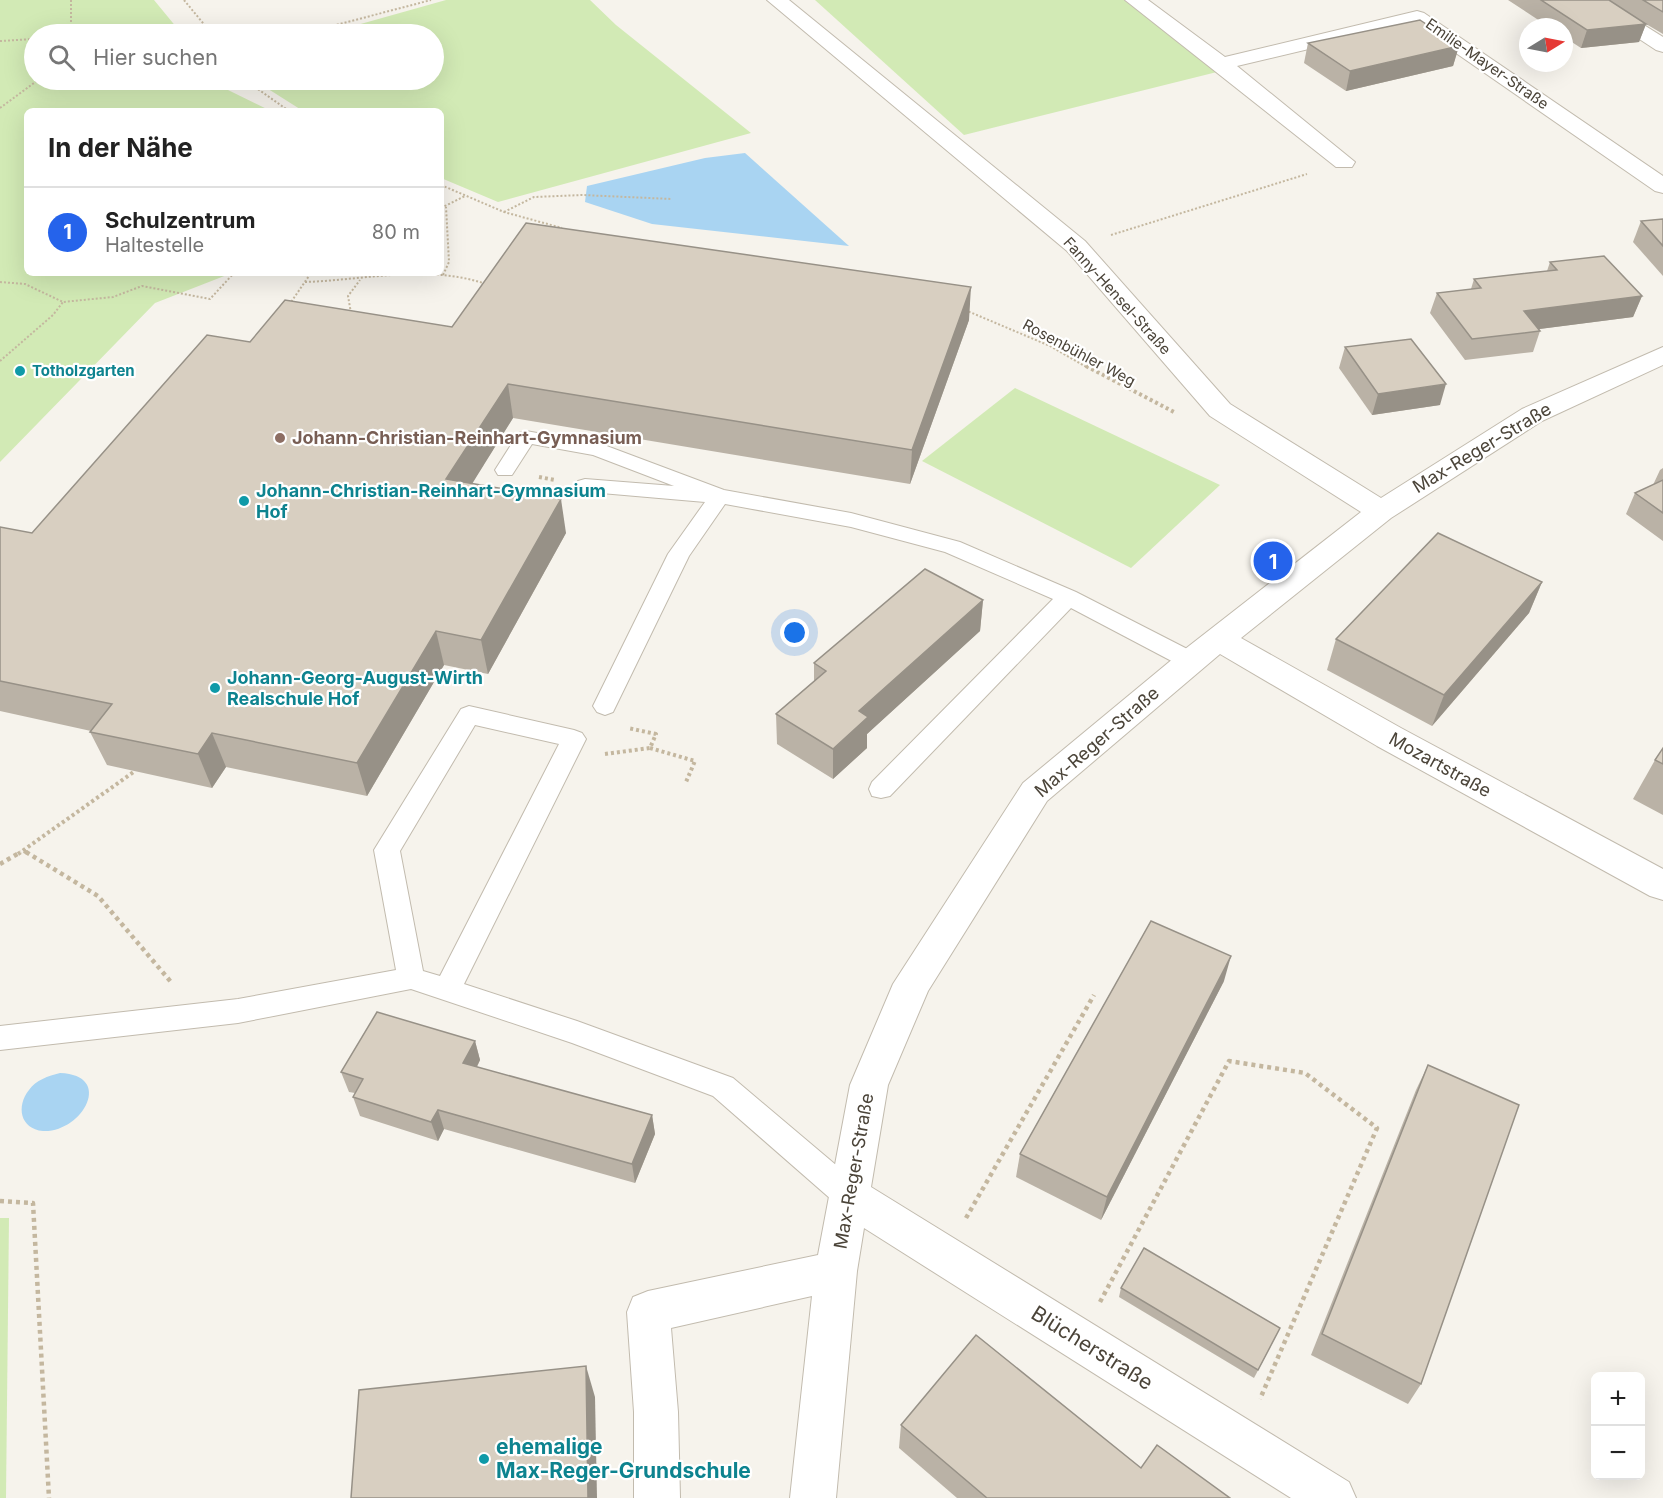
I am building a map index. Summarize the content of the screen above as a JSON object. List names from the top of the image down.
{
  "streets": {
    "street": [
      "Emilie-Mayer-Straße",
      "Fanny-Hensel-Straße",
      "Max-Reger-Straße",
      "Mozartstraße",
      "Blücherstraße"
    ],
    "path": ["Rosenbühler Weg"]
  },
  "crossings": [
    ["Fanny-Hensel-Straße", "Rosenbühler Weg"],
    ["Fanny-Hensel-Straße", "Max-Reger-Straße"],
    ["Max-Reger-Straße", "Mozartstraße"],
    ["Max-Reger-Straße", "Blücherstraße"]
  ],
  "places": [
    "Totholzgarten",
    "Johann-Christian-Reinhart-Gymnasium",
    "Johann-Christian-Reinhart-Gymnasium Hof",
    "Johann-Georg-August-Wirth Realschule Hof",
    "ehemalige Max-Reger-Grundschule"
  ],
  "north": "right",
  "page": {
    "search": "Hier suchen",
    "heading": "In der Nähe",
    "list": [
      {
        "mark": "1",
        "name": "Schulzentrum",
        "note": "Haltestelle",
        "value": "80 m"
      }
    ],
    "pins": "1",
    "map_buttons": ["+", "−"]
  }
}
